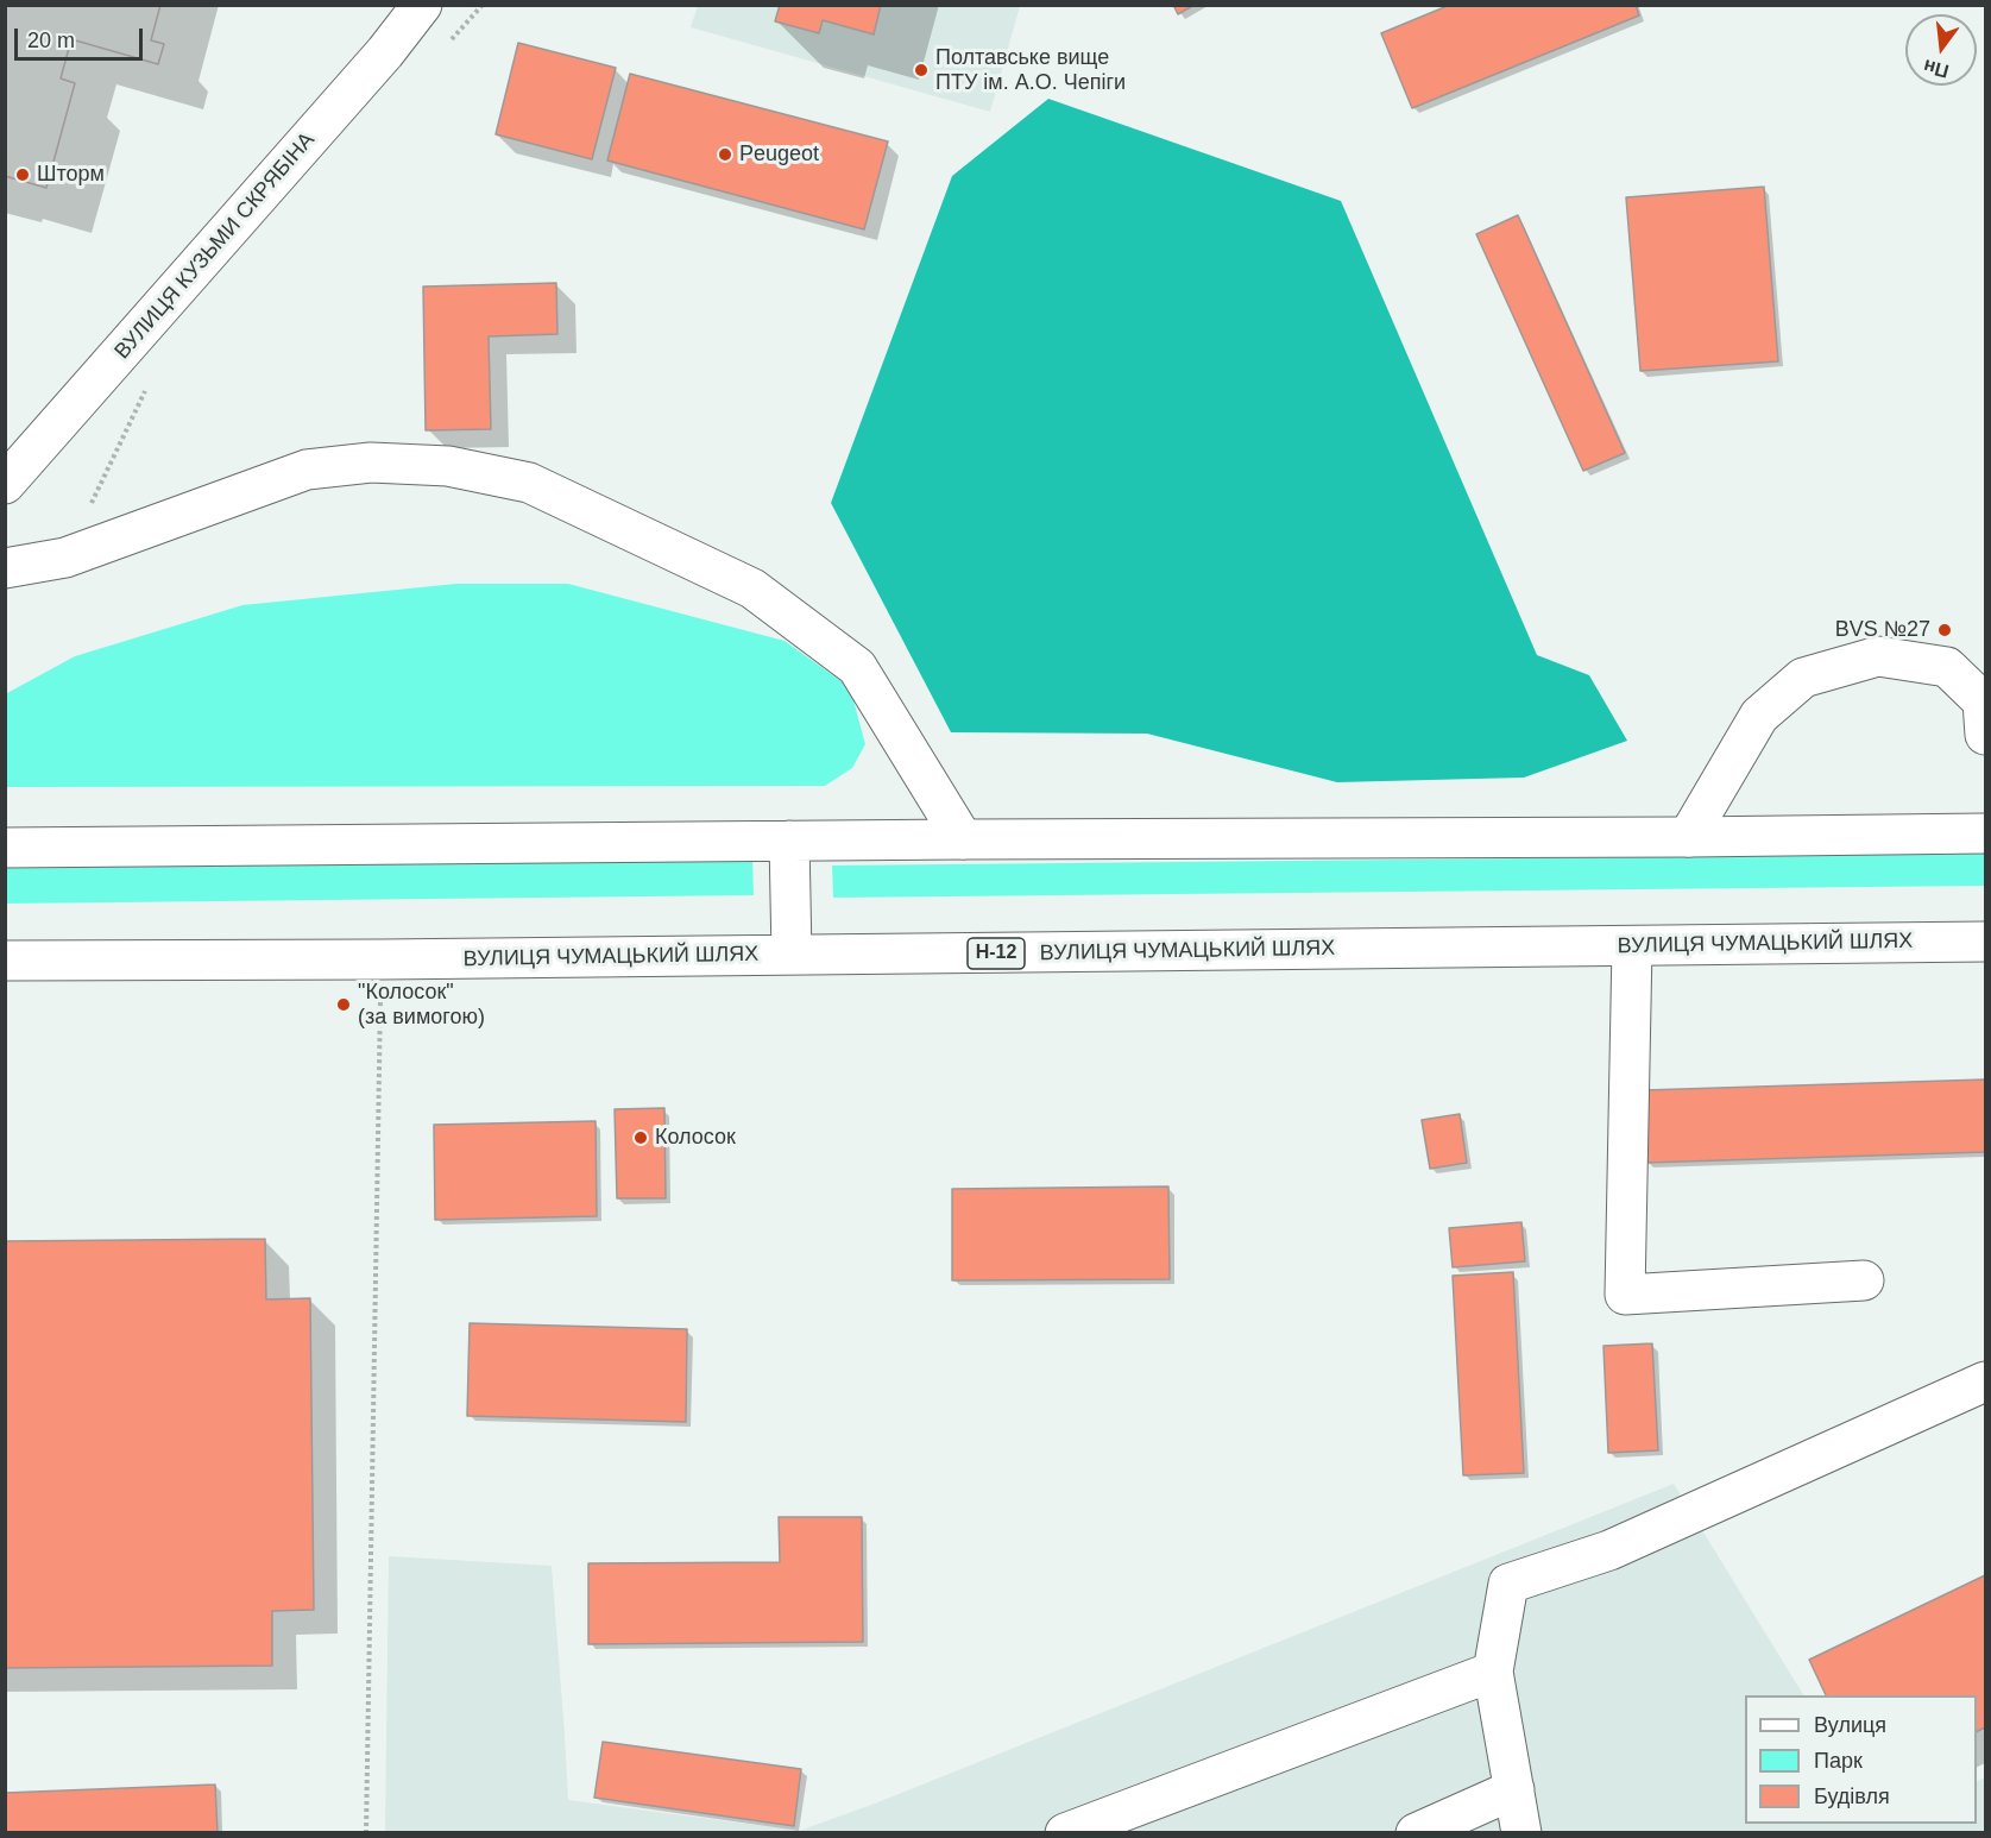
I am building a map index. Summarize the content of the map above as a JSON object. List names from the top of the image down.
{
  "streets": {
    "main road": ["ВУЛИЦЯ КУЗЬМИ СКРЯБІНА", "ВУЛИЦЯ ЧУМАЦЬКИЙ ШЛЯХ", "Н-12"]
  },
  "places": [
    "Полтавське вище ПТУ ім. А.О. Чепіги",
    "Peugeot",
    "Шторм",
    "BVS №27",
    "\"Колосок\" (за вимогою)",
    "Колосок"
  ],
  "legend": ["Вулиця", "Парк", "Будівля"],
  "scale_bar": "20 m",
  "north": "bottom"
}
